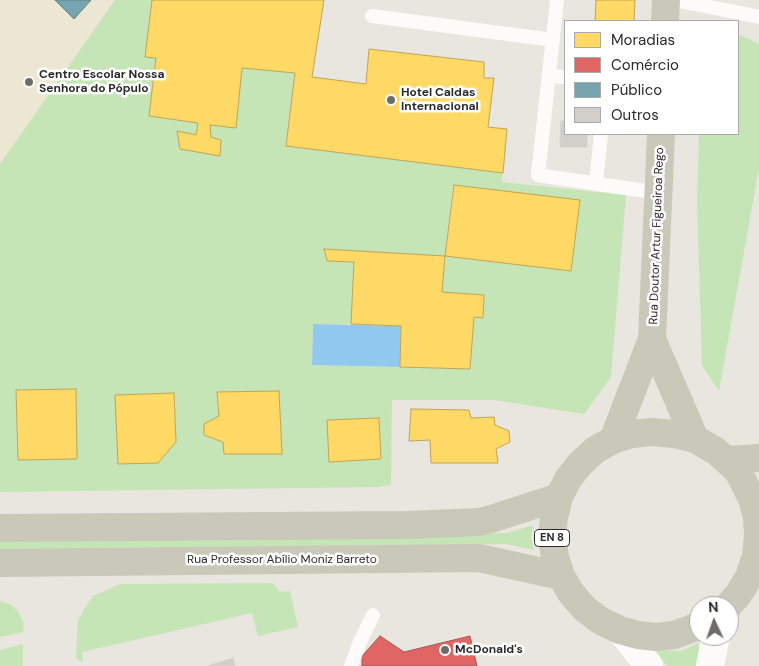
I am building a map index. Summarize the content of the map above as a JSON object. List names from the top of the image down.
{
  "streets": {
    "main road": ["Rua Doutor Artur Figueiroa Rego", "EN 8", "Rua Professor Abílio Moniz Barreto"]
  },
  "crossings": [
    ["Rua Doutor Artur Figueiroa Rego", "EN 8"],
    ["EN 8", "Rua Professor Abílio Moniz Barreto"]
  ],
  "places": ["Centro Escolar Nossa Senhora do Pópulo", "Hotel Caldas Internacional", "McDonald's"],
  "legend": [
    "Moradias",
    "Comércio",
    "Público",
    "Outros"
  ],
  "north": "top"
}
